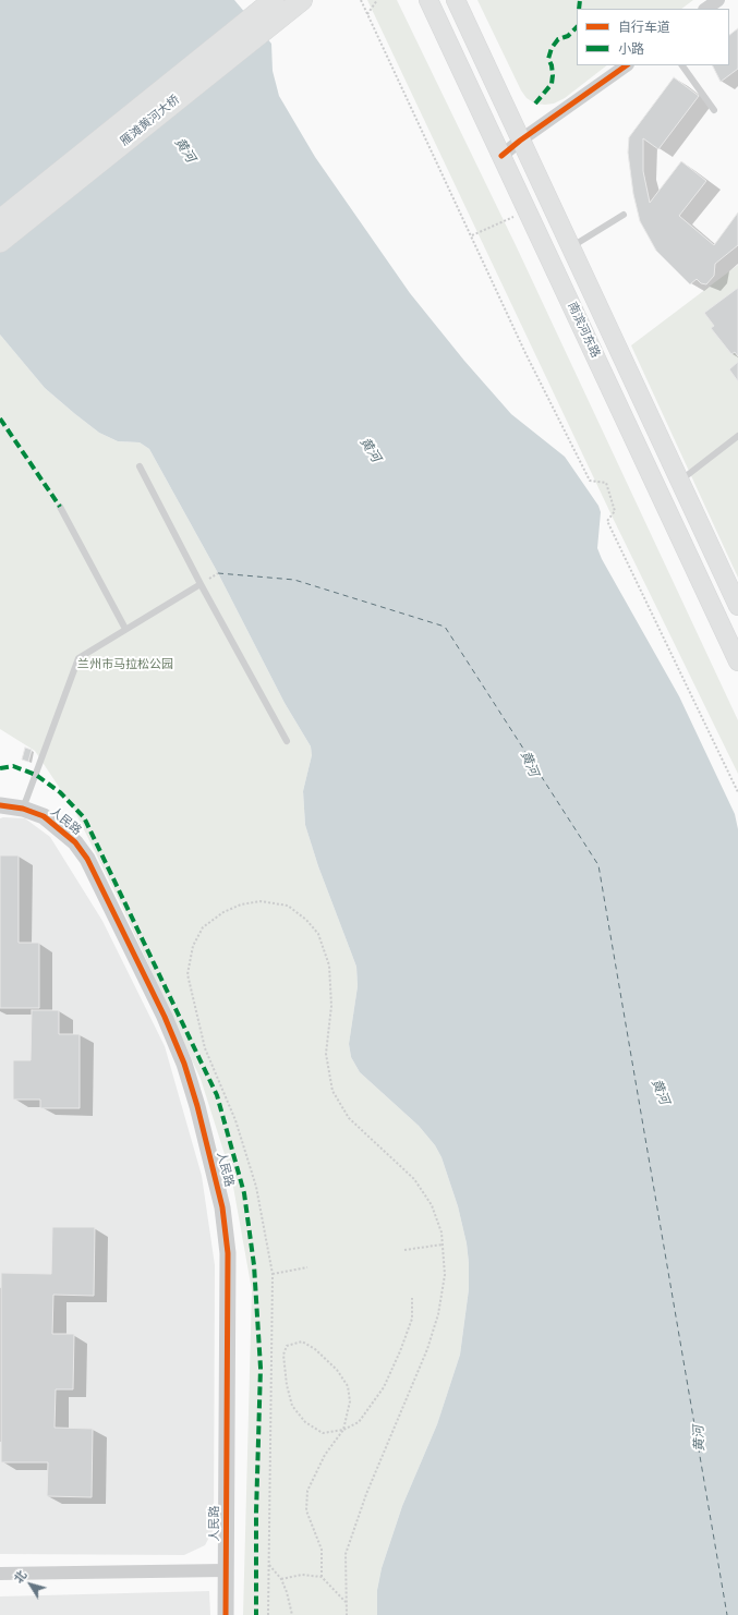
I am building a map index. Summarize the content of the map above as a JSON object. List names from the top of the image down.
{
  "streets": {
    "main road": ["雁滩黄河大桥", "南滨河东路"],
    "street": ["人民路"]
  },
  "water": ["黄河"],
  "parks": ["兰州市马拉松公园"],
  "legend": ["自行车道", "小路"],
  "north": "top left"
}
